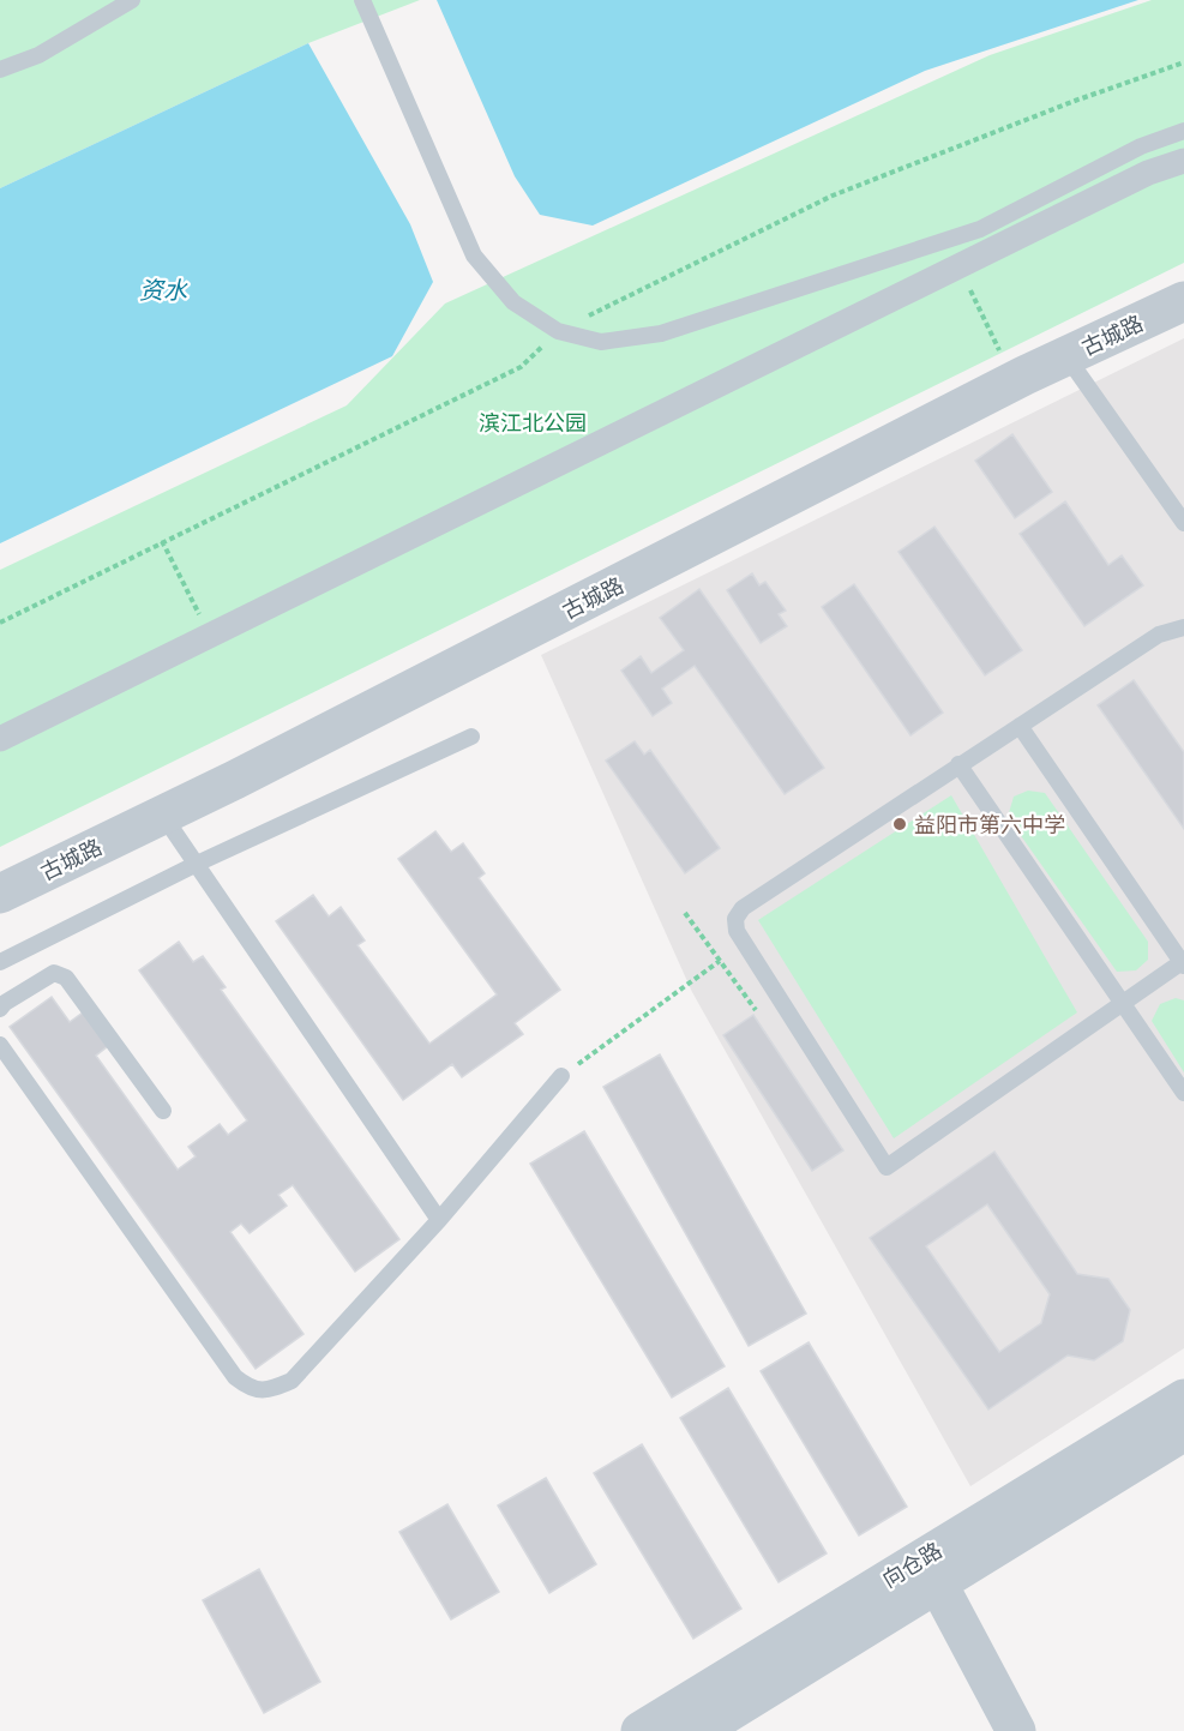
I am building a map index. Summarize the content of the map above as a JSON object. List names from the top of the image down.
{
  "streets": {
    "street": ["古城路", "向仓路"]
  },
  "water": ["资水"],
  "parks": ["滨江北公园"],
  "places": ["益阳市第六中学"]
}
